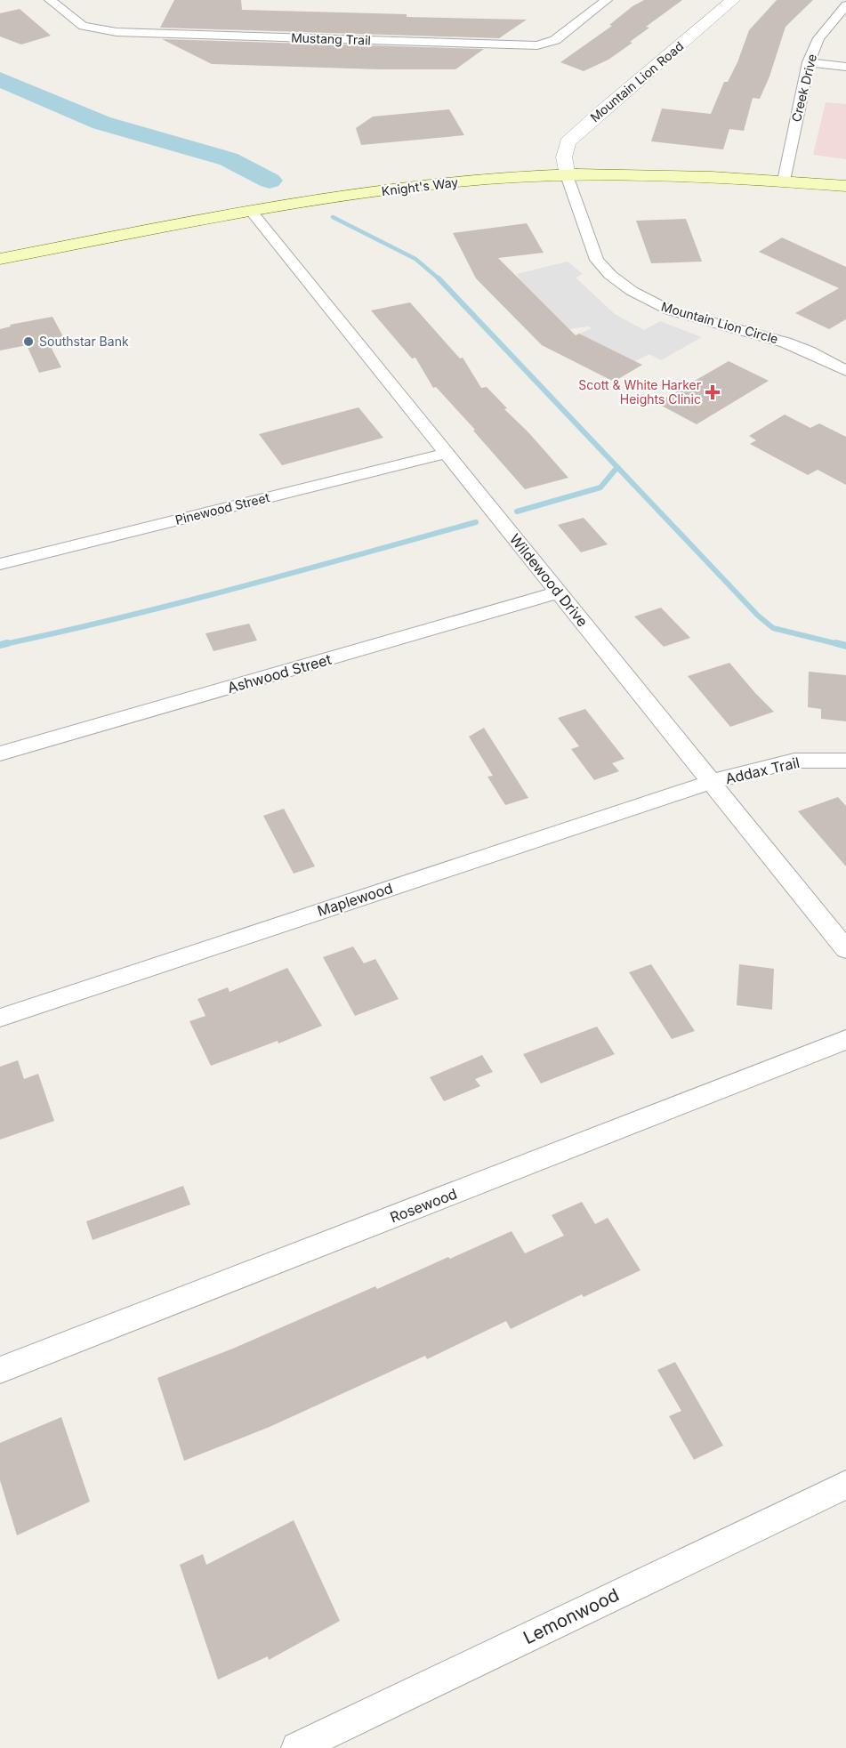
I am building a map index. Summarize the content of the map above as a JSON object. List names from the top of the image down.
{
  "streets": {
    "main road": ["Knight's Way"],
    "street": [
      "Mustang Trail",
      "Mountain Lion Road",
      "Creek Drive",
      "Mountain Lion Circle",
      "Pinewood Street",
      "Wildewood Drive",
      "Ashwood Street",
      "Addax Trail",
      "Maplewood",
      "Rosewood",
      "Lemonwood"
    ]
  },
  "crossings": [
    ["Mountain Lion Road", "Knight's Way"],
    ["Mountain Lion Road", "Mountain Lion Circle"],
    ["Creek Drive", "Knight's Way"],
    ["Knight's Way", "Mountain Lion Circle"],
    ["Knight's Way", "Wildewood Drive"],
    ["Pinewood Street", "Wildewood Drive"],
    ["Wildewood Drive", "Ashwood Street"],
    ["Wildewood Drive", "Addax Trail"],
    ["Wildewood Drive", "Maplewood"],
    ["Addax Trail", "Maplewood"]
  ],
  "places": {
    "other": ["Southstar Bank"],
    "health": ["Scott & White Harker Heights Clinic"]
  }
}
